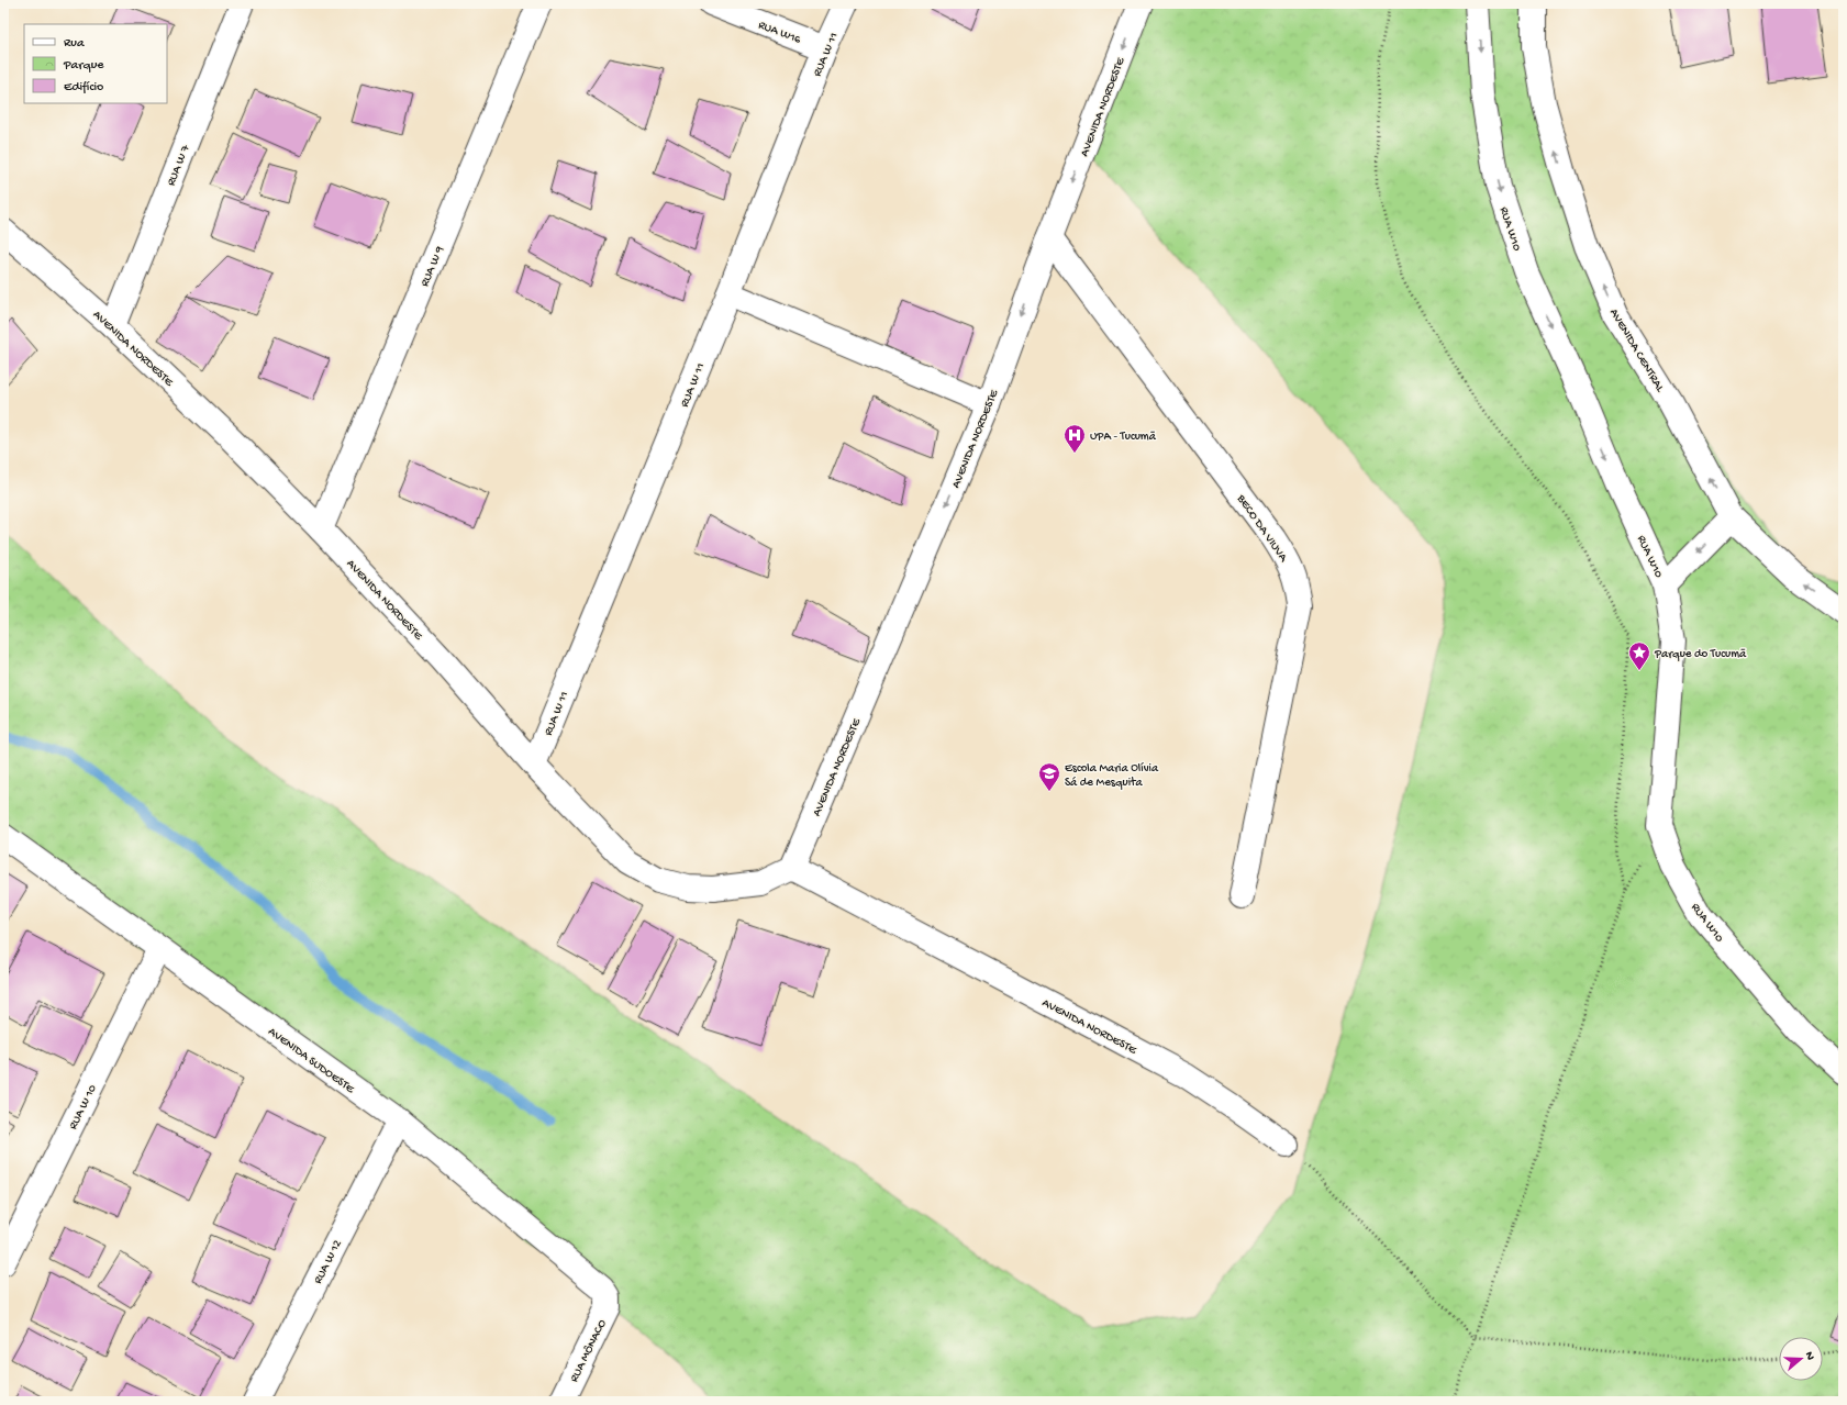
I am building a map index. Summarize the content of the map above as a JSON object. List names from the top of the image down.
{
  "streets": {
    "street": [
      "RUA W16",
      "RUA W 11",
      "AVENIDA NORDESTE",
      "RUA W 7",
      "RUA W10",
      "RUA W 9",
      "AVENIDA CENTRAL",
      "BECO DA VIUVA",
      "AVENIDA SUDOESTE",
      "RUA W 10",
      "RUA W 12",
      "RUA MÔNACO"
    ]
  },
  "crossings": [
    ["RUA W16", "RUA W 11"],
    ["RUA W 11", "AVENIDA NORDESTE"],
    ["AVENIDA NORDESTE", "RUA W 7"],
    ["AVENIDA NORDESTE", "RUA W 9"],
    ["AVENIDA NORDESTE", "BECO DA VIUVA"],
    ["AVENIDA SUDOESTE", "RUA W 10"],
    ["AVENIDA SUDOESTE", "RUA W 12"],
    ["AVENIDA SUDOESTE", "RUA MÔNACO"]
  ],
  "one_way": ["AVENIDA NORDESTE", "RUA W10", "AVENIDA CENTRAL"],
  "places": {
    "hospital": ["UPA - Tucumã"],
    "place": ["Parque do Tucumã"],
    "school or university": ["Escola Maria Olívia Sá de Mesquita"]
  },
  "legend": ["Rua", "Parque", "Edifício"],
  "north": "right"
}
